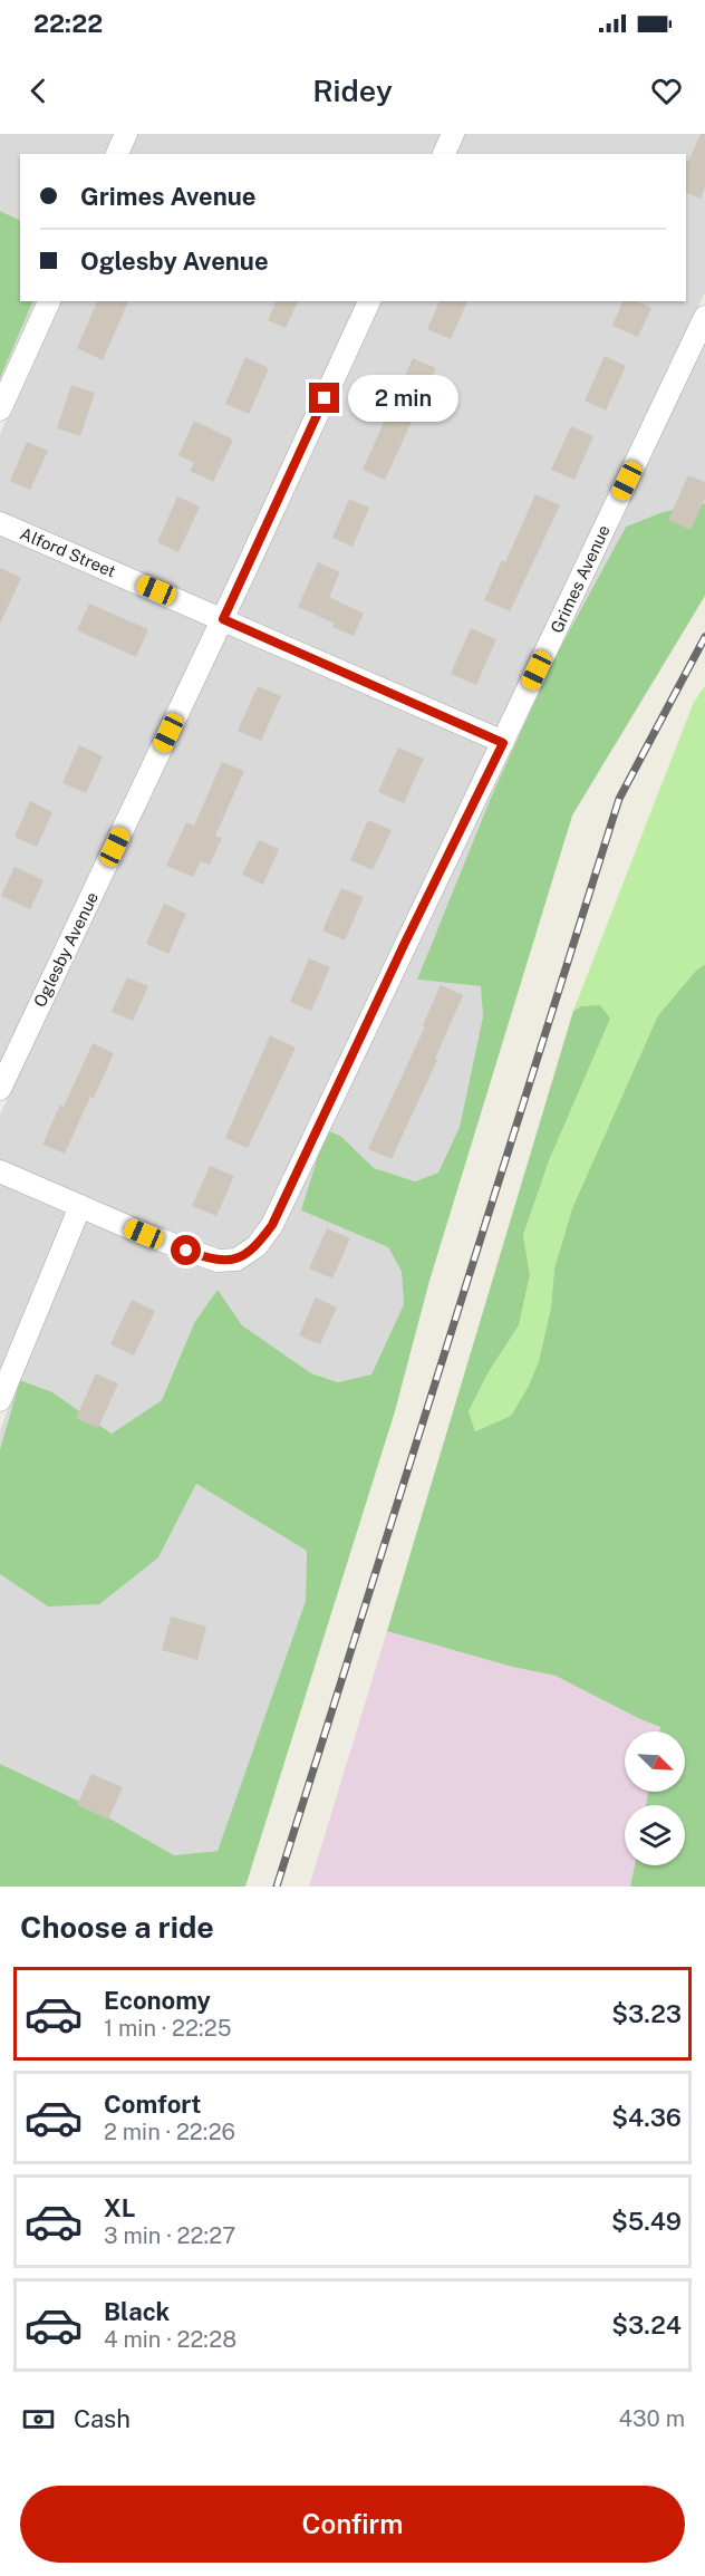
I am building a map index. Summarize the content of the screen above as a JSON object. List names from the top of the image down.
{
  "streets": {
    "street": ["Alford Street", "Grimes Avenue", "Oglesby Avenue"]
  },
  "crossings": [
    ["Alford Street", "Grimes Avenue"],
    ["Alford Street", "Oglesby Avenue"]
  ],
  "north": "bottom right",
  "page": {
    "status": "22:22",
    "header": "Ridey",
    "banner": ["Grimes Avenue", "Oglesby Avenue"],
    "bubble": "2 min",
    "heading": "Choose a ride",
    "list": [
      {
        "name": "Economy",
        "note": "1 min · 22:25",
        "value": "$3.23"
      },
      {
        "name": "Comfort",
        "note": "2 min · 22:26",
        "value": "$4.36"
      },
      {
        "name": "XL",
        "note": "3 min · 22:27",
        "value": "$5.49"
      },
      {
        "name": "Black",
        "note": "4 min · 22:28",
        "value": "$3.24"
      }
    ],
    "pay": ["Cash", "430 m"],
    "buttons": "Confirm"
  }
}
